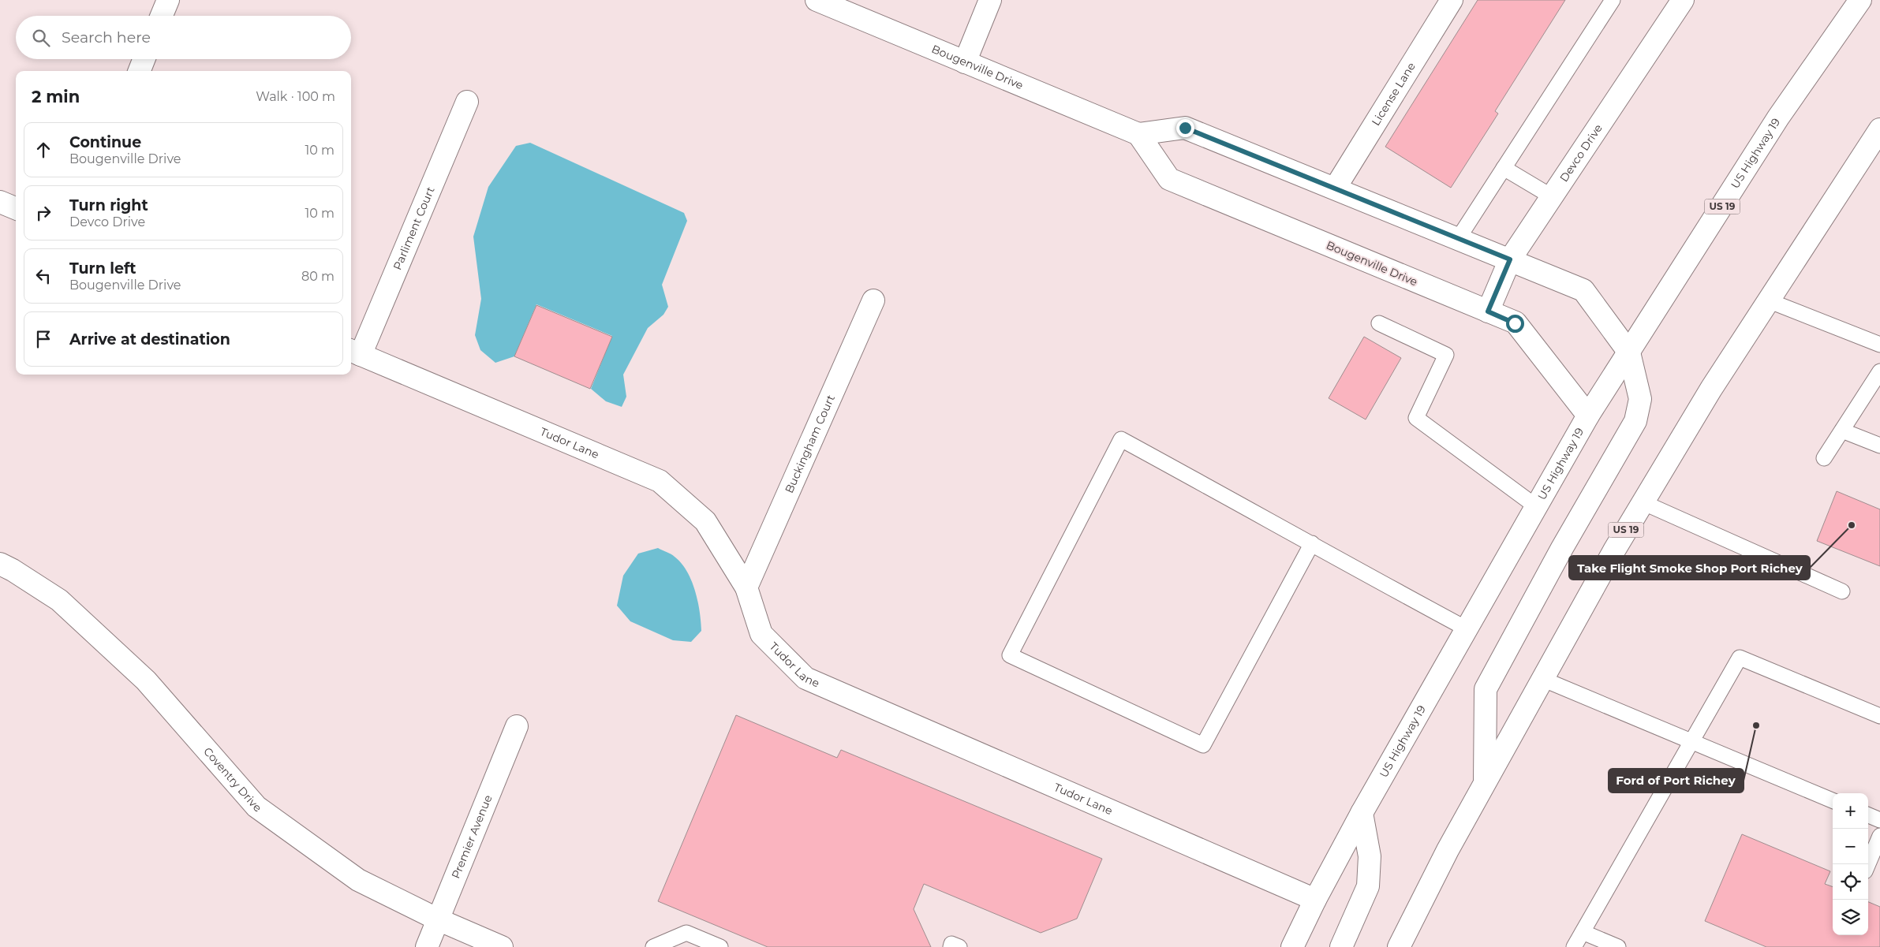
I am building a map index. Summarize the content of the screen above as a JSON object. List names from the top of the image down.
{
  "streets": {
    "main road": [
      "Bougenville Drive",
      "License Lane",
      "Devco Drive",
      "US Highway 19",
      "US 19",
      "Parliment Court",
      "Tudor Lane",
      "Buckingham Court",
      "Coventry Drive",
      "Premier Avenue"
    ]
  },
  "crossings": [
    ["Bougenville Drive", "Devco Drive"],
    ["Bougenville Drive", "US Highway 19"],
    ["US Highway 19", "Tudor Lane"],
    ["Parliment Court", "Tudor Lane"],
    ["Tudor Lane", "Buckingham Court"],
    ["Coventry Drive", "Premier Avenue"]
  ],
  "places": ["Take Flight Smoke Shop Port Richey", "Ford of Port Richey"],
  "page": {
    "search": "Search here",
    "heading": ["2 min", "Walk · 100 m"],
    "list": [
      ["Continue", "Bougenville Drive", "10 m"],
      ["Turn right", "Devco Drive", "10 m"],
      ["Turn left", "Bougenville Drive", "80 m"],
      "Arrive at destination"
    ],
    "map_buttons": ["+", "−"]
  }
}
